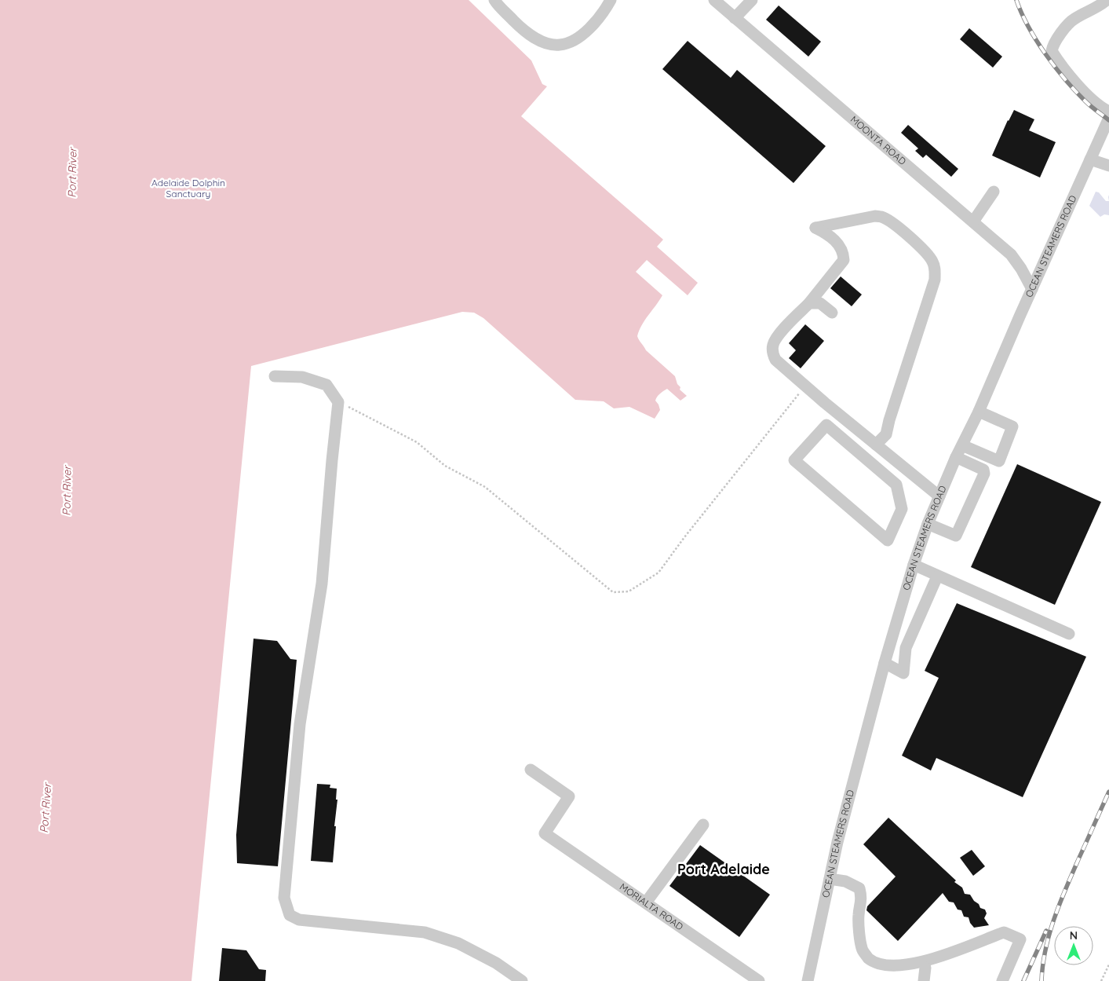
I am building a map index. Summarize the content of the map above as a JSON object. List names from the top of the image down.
{
  "streets": {
    "street": ["MOONTA ROAD", "OCEAN STEAMERS ROAD", "MORIALTA ROAD"]
  },
  "crossings": [
    ["MOONTA ROAD", "OCEAN STEAMERS ROAD"]
  ],
  "districts": ["Port Adelaide"],
  "water": ["Port River"],
  "parks": ["Adelaide Dolphin Sanctuary"],
  "north": "top"
}
